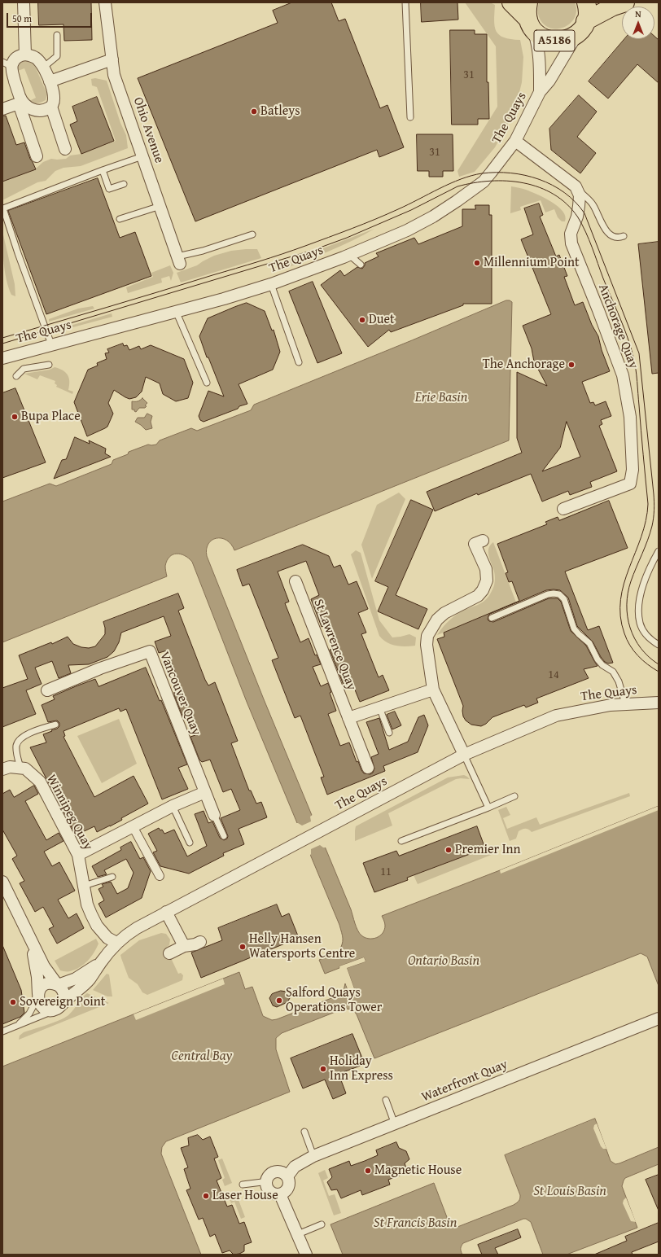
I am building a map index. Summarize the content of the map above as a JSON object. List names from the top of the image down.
{
  "streets": {
    "main road": ["A5186"],
    "street": [
      "The Quays",
      "Ohio Avenue",
      "Anchorage Quay",
      "St Lawrence Quay",
      "Vancouver Quay",
      "Winnipeg Quay",
      "Waterfront Quay"
    ]
  },
  "crossings": [
    ["A5186", "The Quays"],
    ["The Quays", "Winnipeg Quay"]
  ],
  "water": [
    "Erie Basin",
    "Ontario Basin",
    "Central Bay",
    "St Louis Basin",
    "St Francis Basin"
  ],
  "places": [
    "Batleys",
    "Millennium Point",
    "Duet",
    "The Anchorage",
    "Bupa Place",
    "Premier Inn",
    "Helly Hansen Watersports Centre",
    "Salford Quays Operations Tower",
    "Sovereign Point",
    "Holiday Inn Express",
    "Magnetic House",
    "Laser House"
  ],
  "house_numbers": [
    "31",
    "31",
    "14",
    "11"
  ],
  "scale_bar": "50 m",
  "north": "top"
}
